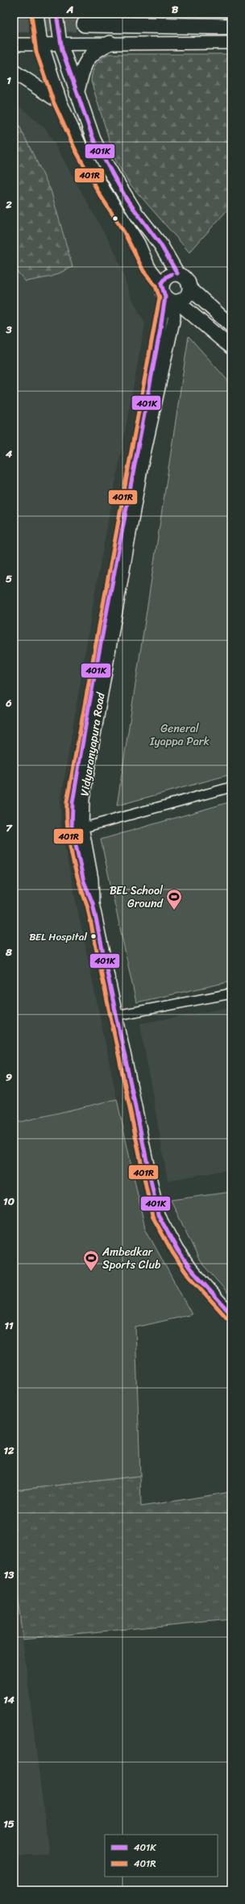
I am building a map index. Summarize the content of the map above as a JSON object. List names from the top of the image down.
{
  "streets": {
    "main road": ["Vidyaranyapura Road"]
  },
  "parks": ["General Iyappa Park"],
  "places": {
    "sports": ["BEL School Ground", "Ambedkar Sports Club"],
    "other": ["BEL Hospital"]
  },
  "lines": ["transit line 401K", "transit line 401R"],
  "legend": ["401K", "401R"],
  "grid": {
    "columns": ["A", "B"],
    "rows": [
      "1",
      "2",
      "3",
      "4",
      "5",
      "6",
      "7",
      "8",
      "9",
      "10",
      "11",
      "12",
      "13",
      "14",
      "15"
    ]
  }
}
